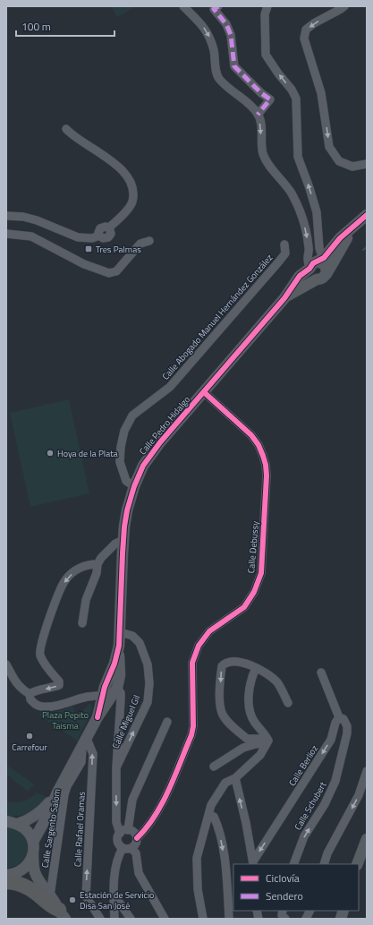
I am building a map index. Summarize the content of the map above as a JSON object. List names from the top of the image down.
{
  "streets": {
    "street": [
      "Calle Abogado Manuel Hernández González",
      "Calle Pedro Hidalgo",
      "Calle Debussy",
      "Calle Miguel Gil",
      "Calle Berlioz",
      "Calle Schubert",
      "Calle Sargento Salom",
      "Calle Rafael Oramas"
    ]
  },
  "crossings": [
    ["Calle Abogado Manuel Hernández González", "Calle Pedro Hidalgo"],
    ["Calle Pedro Hidalgo", "Calle Debussy"],
    ["Calle Pedro Hidalgo", "Calle Miguel Gil"],
    ["Calle Pedro Hidalgo", "Calle Sargento Salom"],
    ["Calle Pedro Hidalgo", "Calle Rafael Oramas"],
    ["Calle Berlioz", "Calle Schubert"],
    ["Calle Sargento Salom", "Calle Rafael Oramas"]
  ],
  "parks": ["Plaza Pepito Taisma"],
  "places": {
    "transit": ["Tres Palmas"],
    "other": ["Hoya de la Plata", "Carrefour", "Estación de Servicio Disa San José"]
  },
  "legend": ["Ciclovía", "Sendero"],
  "scale_bar": "100 m"
}
